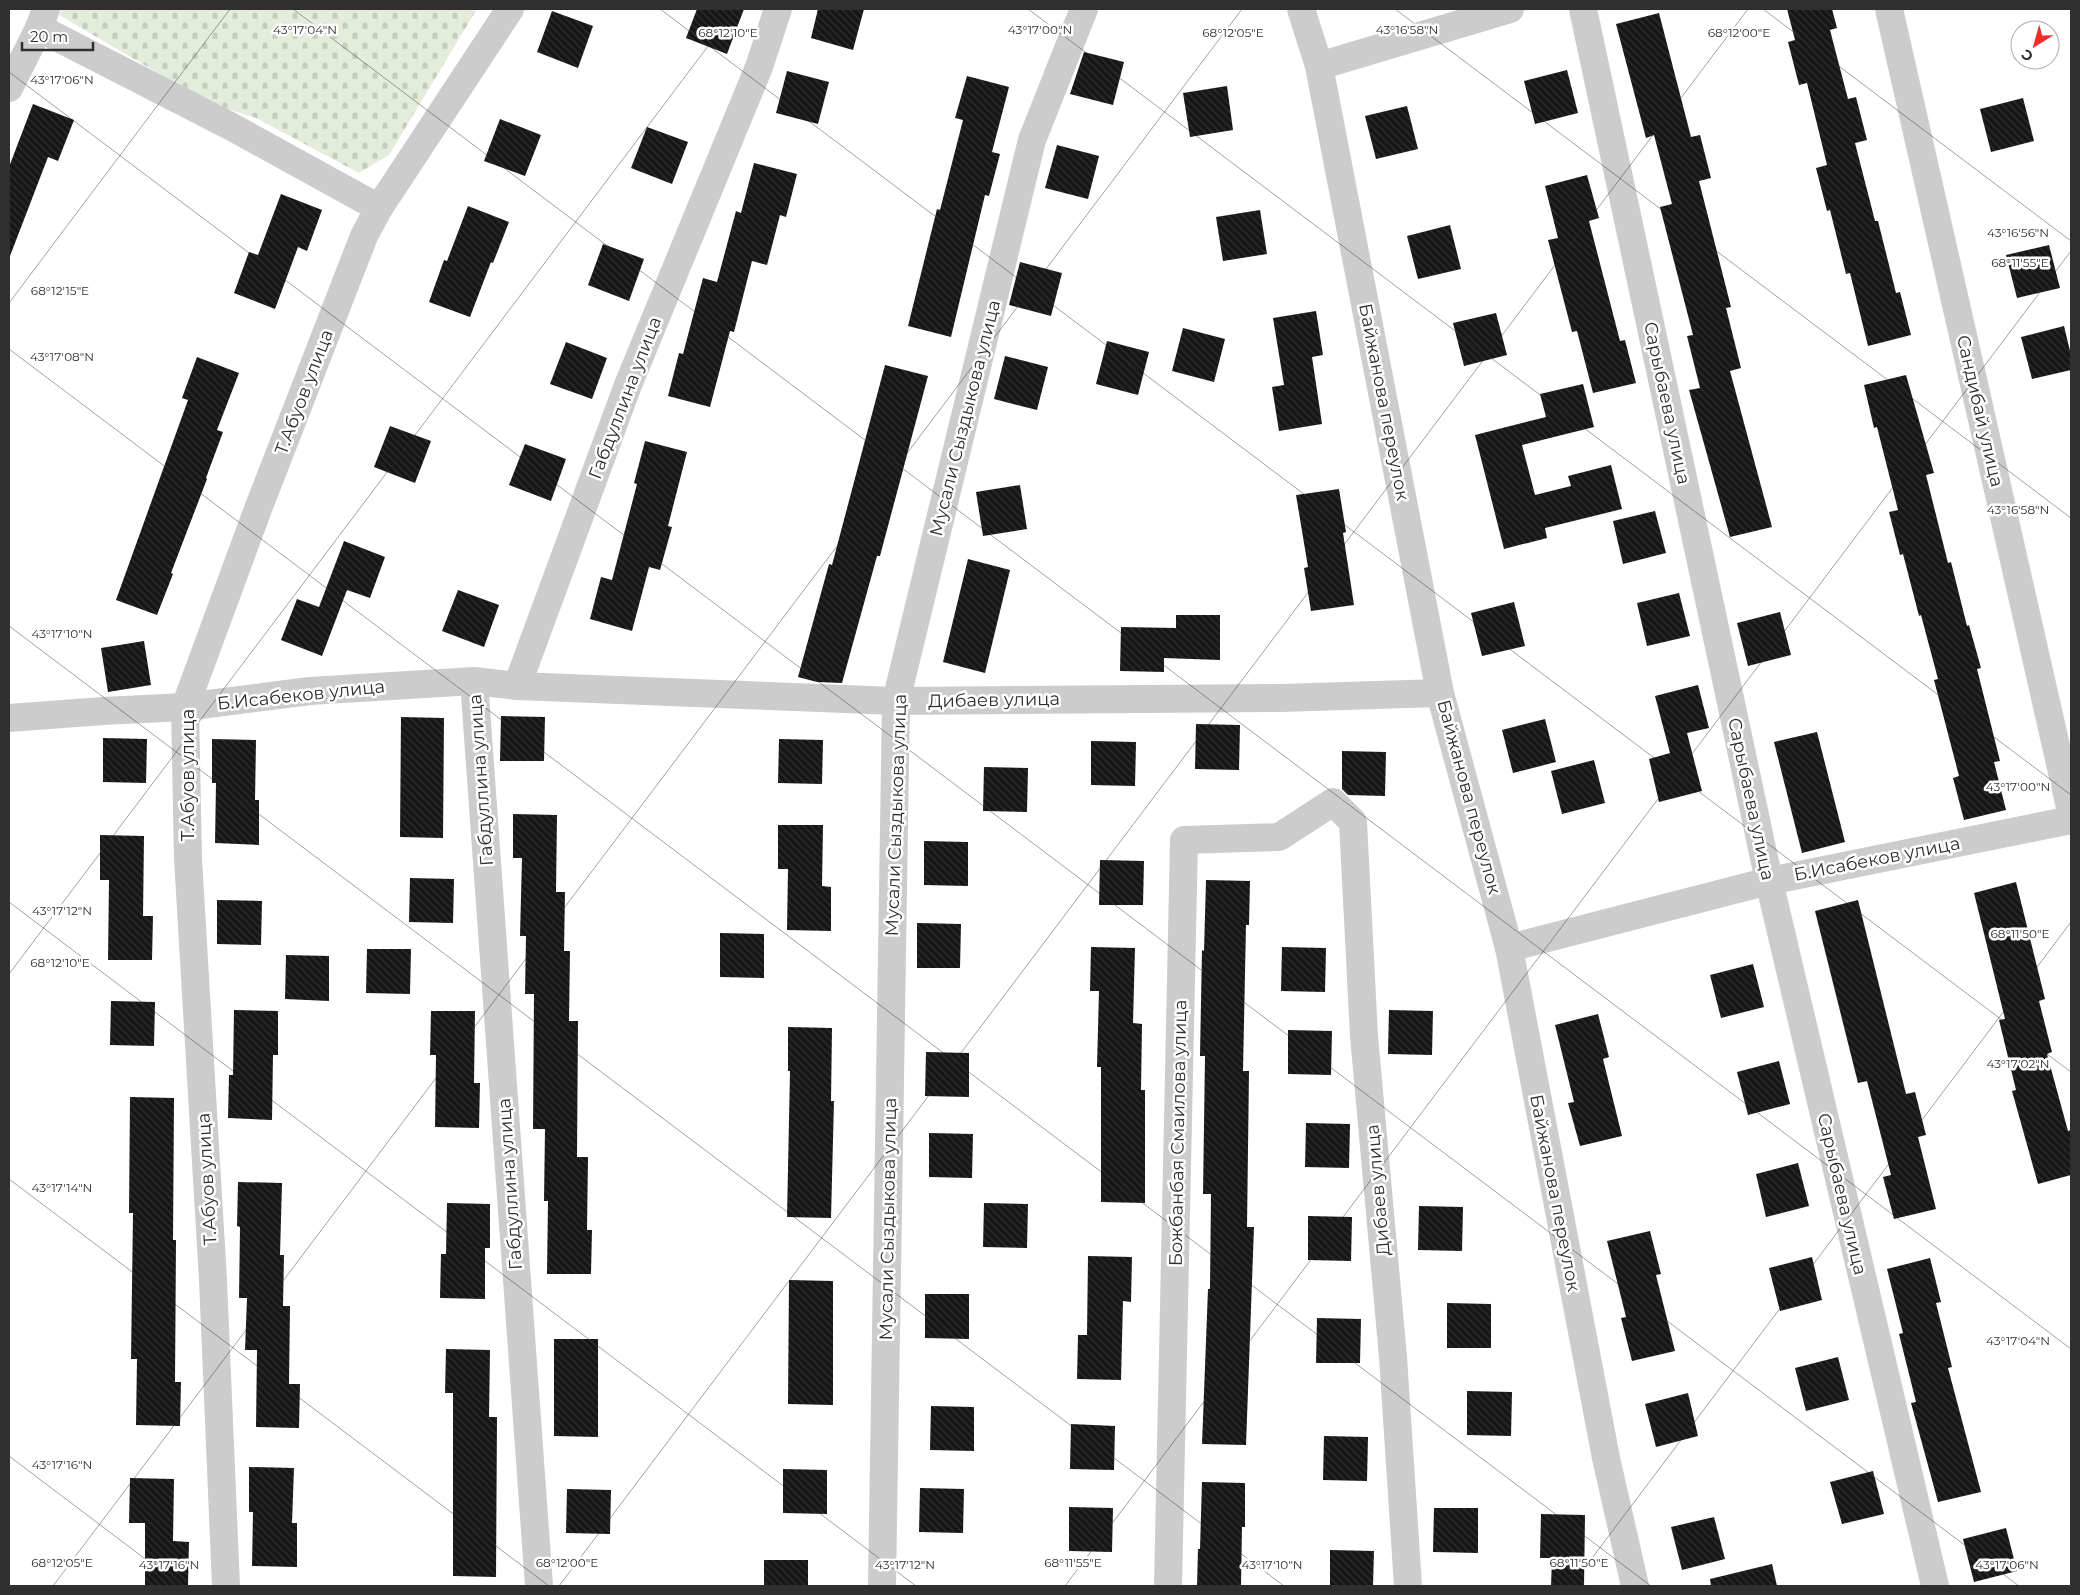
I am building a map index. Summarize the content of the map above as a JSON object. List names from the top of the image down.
{
  "streets": {
    "street": [
      "Т.Абуов улица",
      "Габдуллина улица",
      "Байжанова переулок",
      "Сарыбаева улица",
      "Сандибай улица",
      "Мусали Сыздыкова улица",
      "Б.Исабеков улица",
      "Дибаев улица",
      "Божбанбая Смаилова улица"
    ]
  },
  "crossings": [
    ["Т.Абуов улица", "Б.Исабеков улица"],
    ["Габдуллина улица", "Б.Исабеков улица"],
    ["Габдуллина улица", "Дибаев улица"],
    ["Байжанова переулок", "Б.Исабеков улица"],
    ["Байжанова переулок", "Дибаев улица"],
    ["Сарыбаева улица", "Б.Исабеков улица"],
    ["Мусали Сыздыкова улица", "Дибаев улица"],
    ["Дибаев улица", "Божбанбая Смаилова улица"]
  ],
  "scale_bar": "20 m",
  "north": "bottom left",
  "coordinates": [
    "43°17'04\"N",
    "43°17'00\"N",
    "43°16'58\"N",
    "68°12'10\"E",
    "68°12'05\"E",
    "68°12'00\"E",
    "43°17'06\"N",
    "43°16'56\"N",
    "68°11'55\"E",
    "68°12'15\"E",
    "43°17'08\"N",
    "43°17'10\"N",
    "43°17'12\"N",
    "68°11'50\"E",
    "43°17'02\"N",
    "43°17'14\"N",
    "43°17'16\"N"
  ]
}
